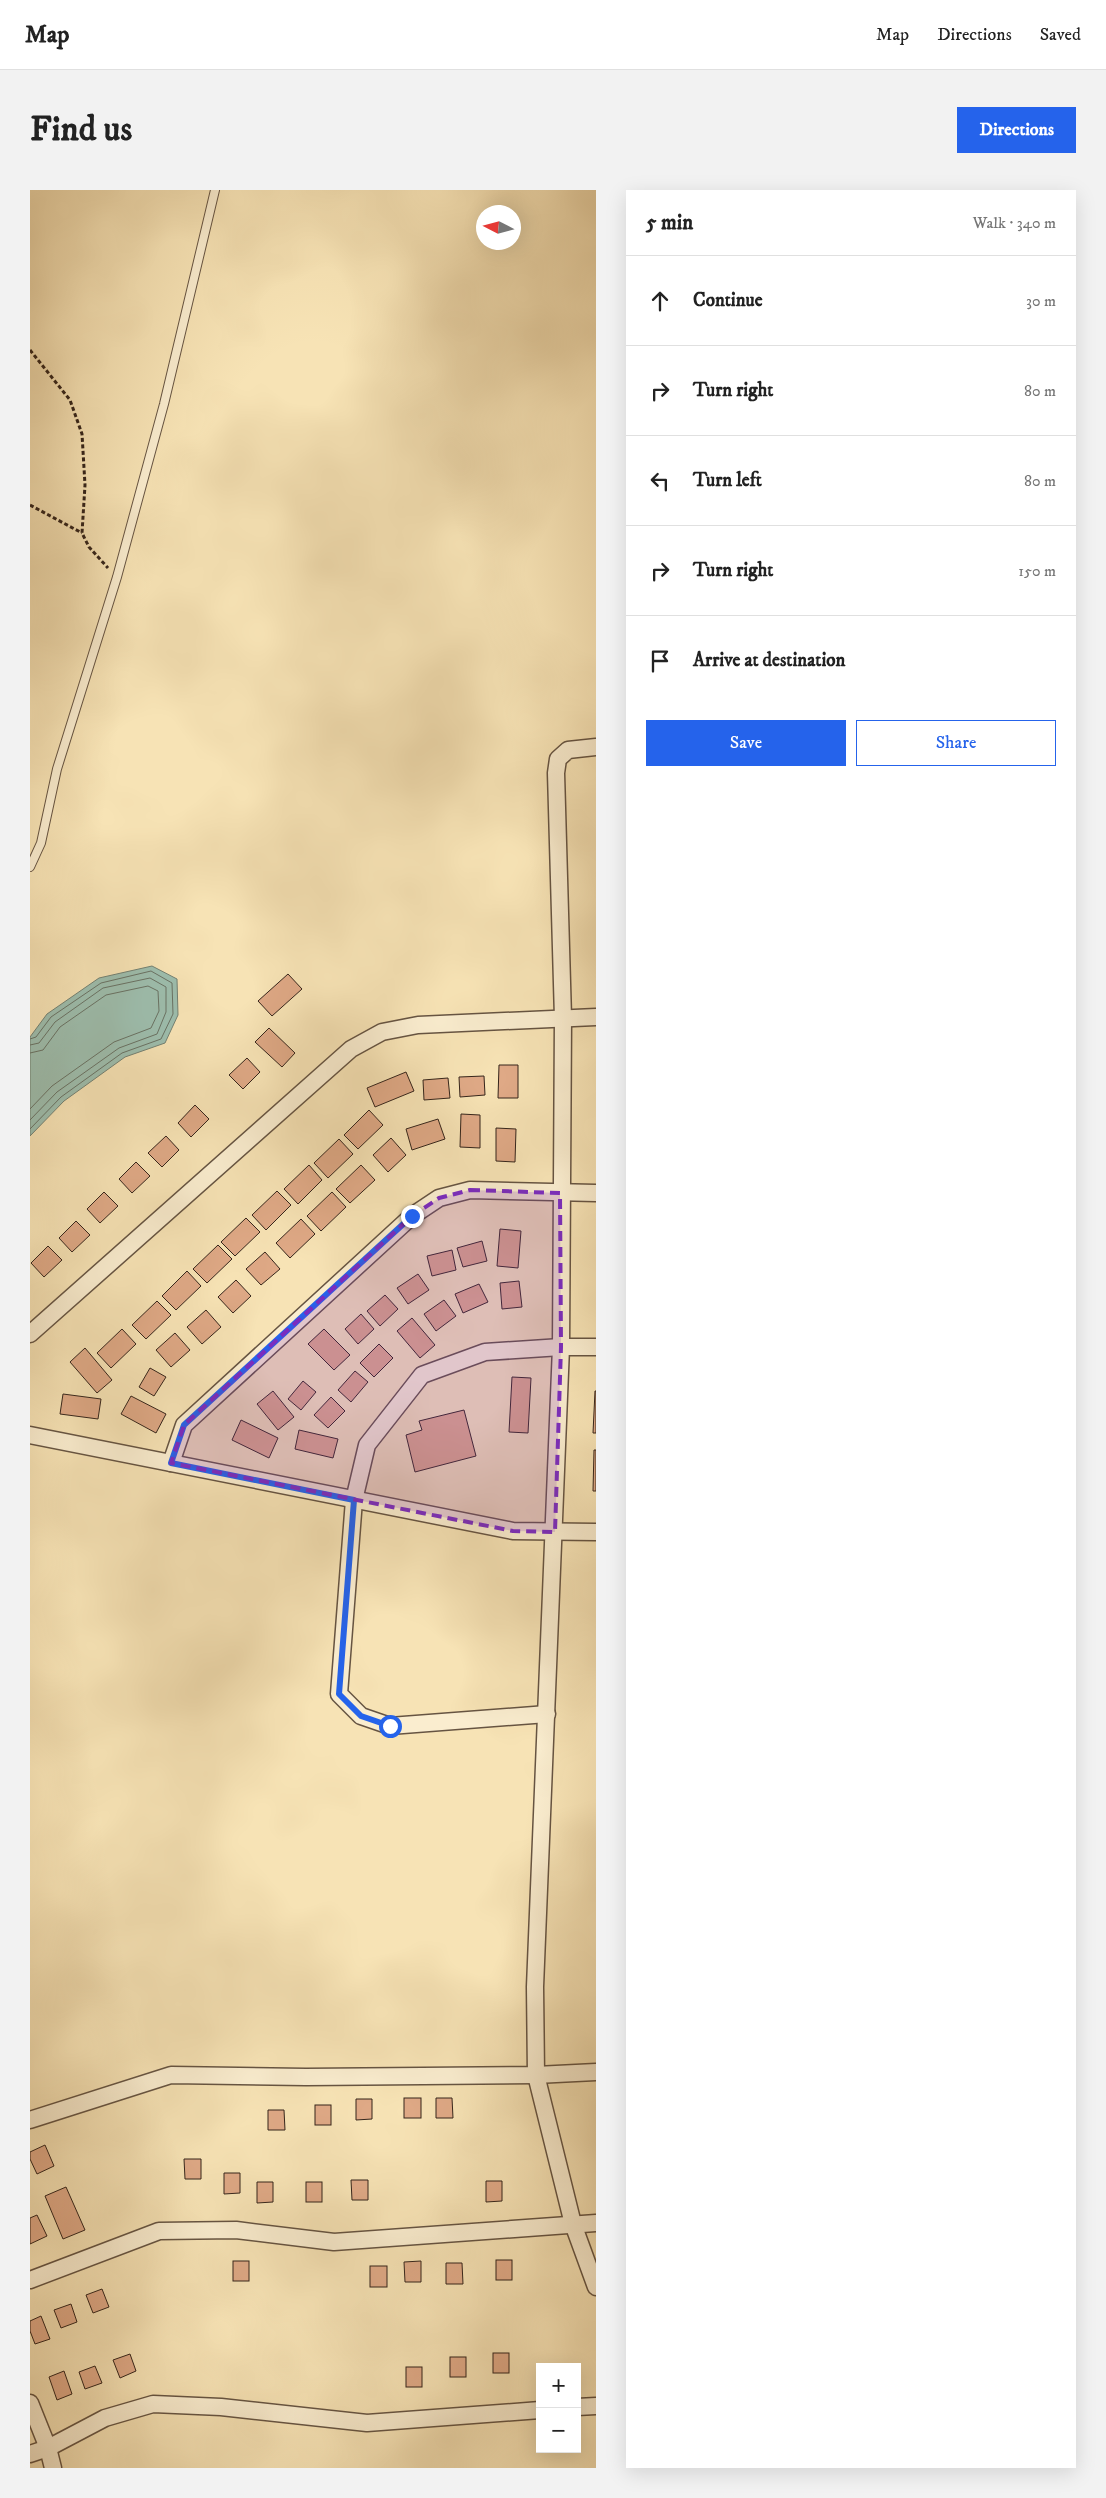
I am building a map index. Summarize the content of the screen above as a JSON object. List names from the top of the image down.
{
  "north": "left",
  "page": {
    "header": "Map",
    "nav": ["Map", "Directions", "Saved"],
    "buttons": [
      "Directions",
      ["Save", "Share"]
    ],
    "title": "Find us",
    "heading": ["5 min", "Walk · 340 m"],
    "list": [
      ["Continue", "30 m"],
      ["Turn right", "80 m"],
      ["Turn left", "80 m"],
      ["Turn right", "150 m"],
      "Arrive at destination"
    ],
    "map_buttons": ["+", "−"]
  }
}
